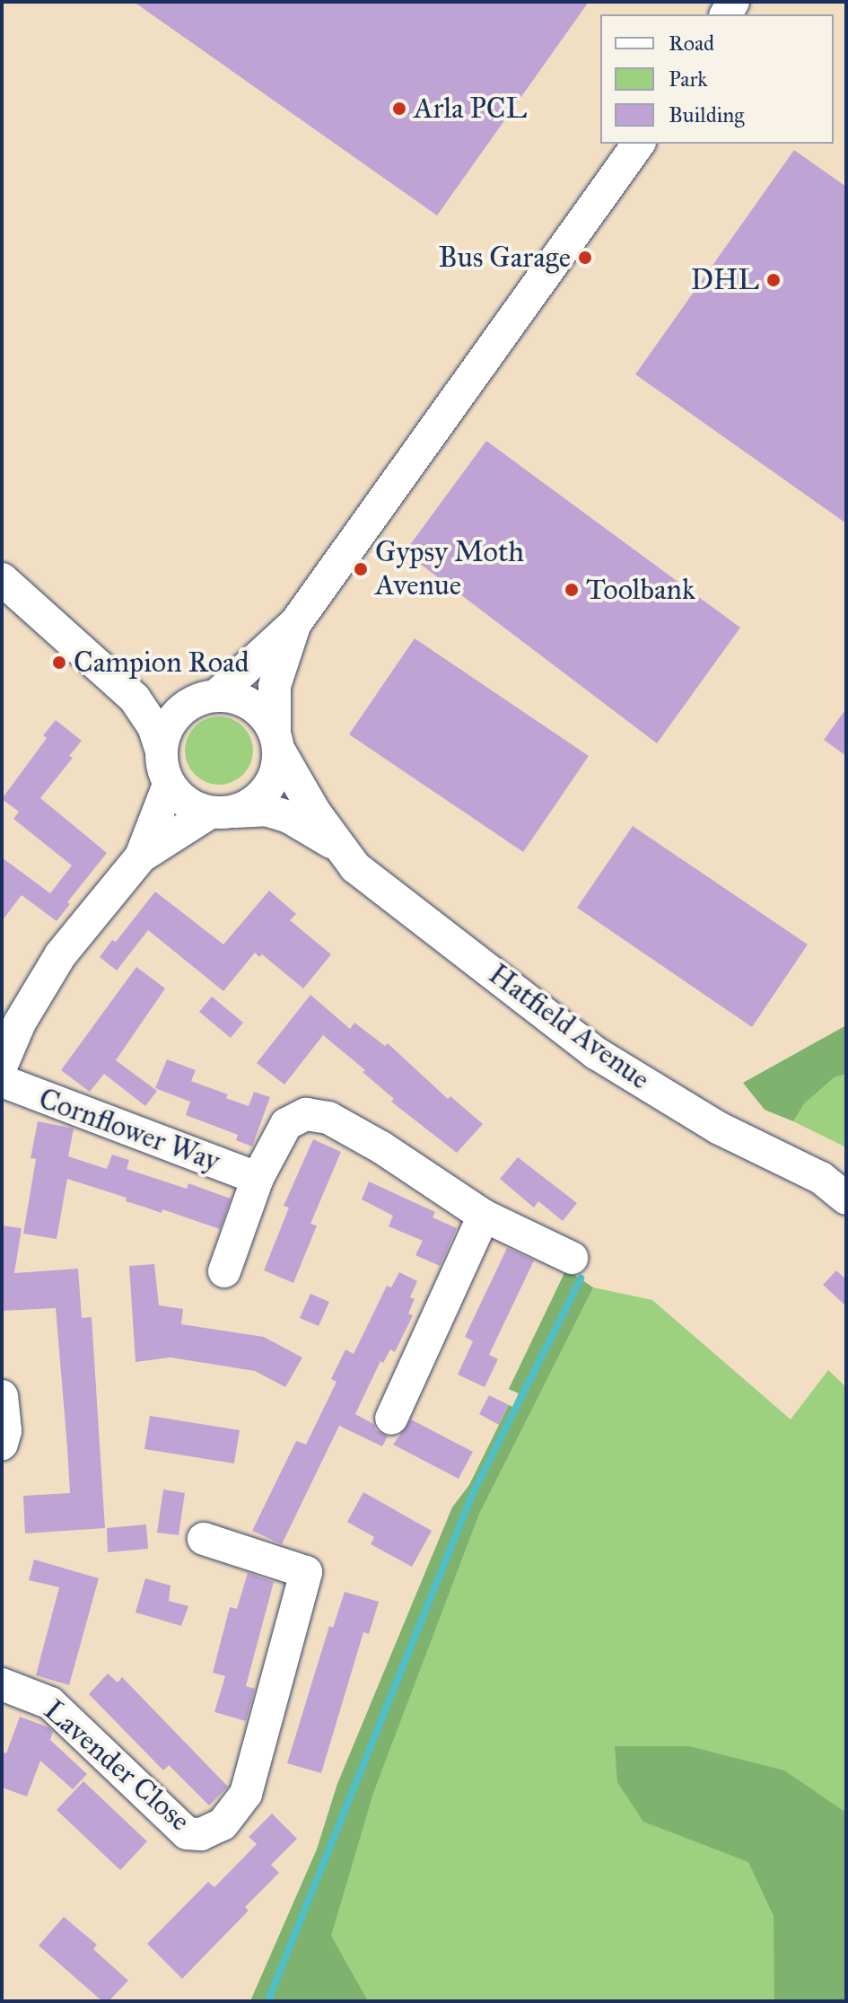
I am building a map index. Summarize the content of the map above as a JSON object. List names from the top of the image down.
{
  "streets": {
    "street": ["Hatfield Avenue", "Cornflower Way", "Lavender Close"]
  },
  "places": [
    "Arla PCL",
    "Bus Garage",
    "DHL",
    "Gypsy Moth Avenue",
    "Toolbank",
    "Campion Road"
  ],
  "legend": ["Road", "Park", "Building"]
}
